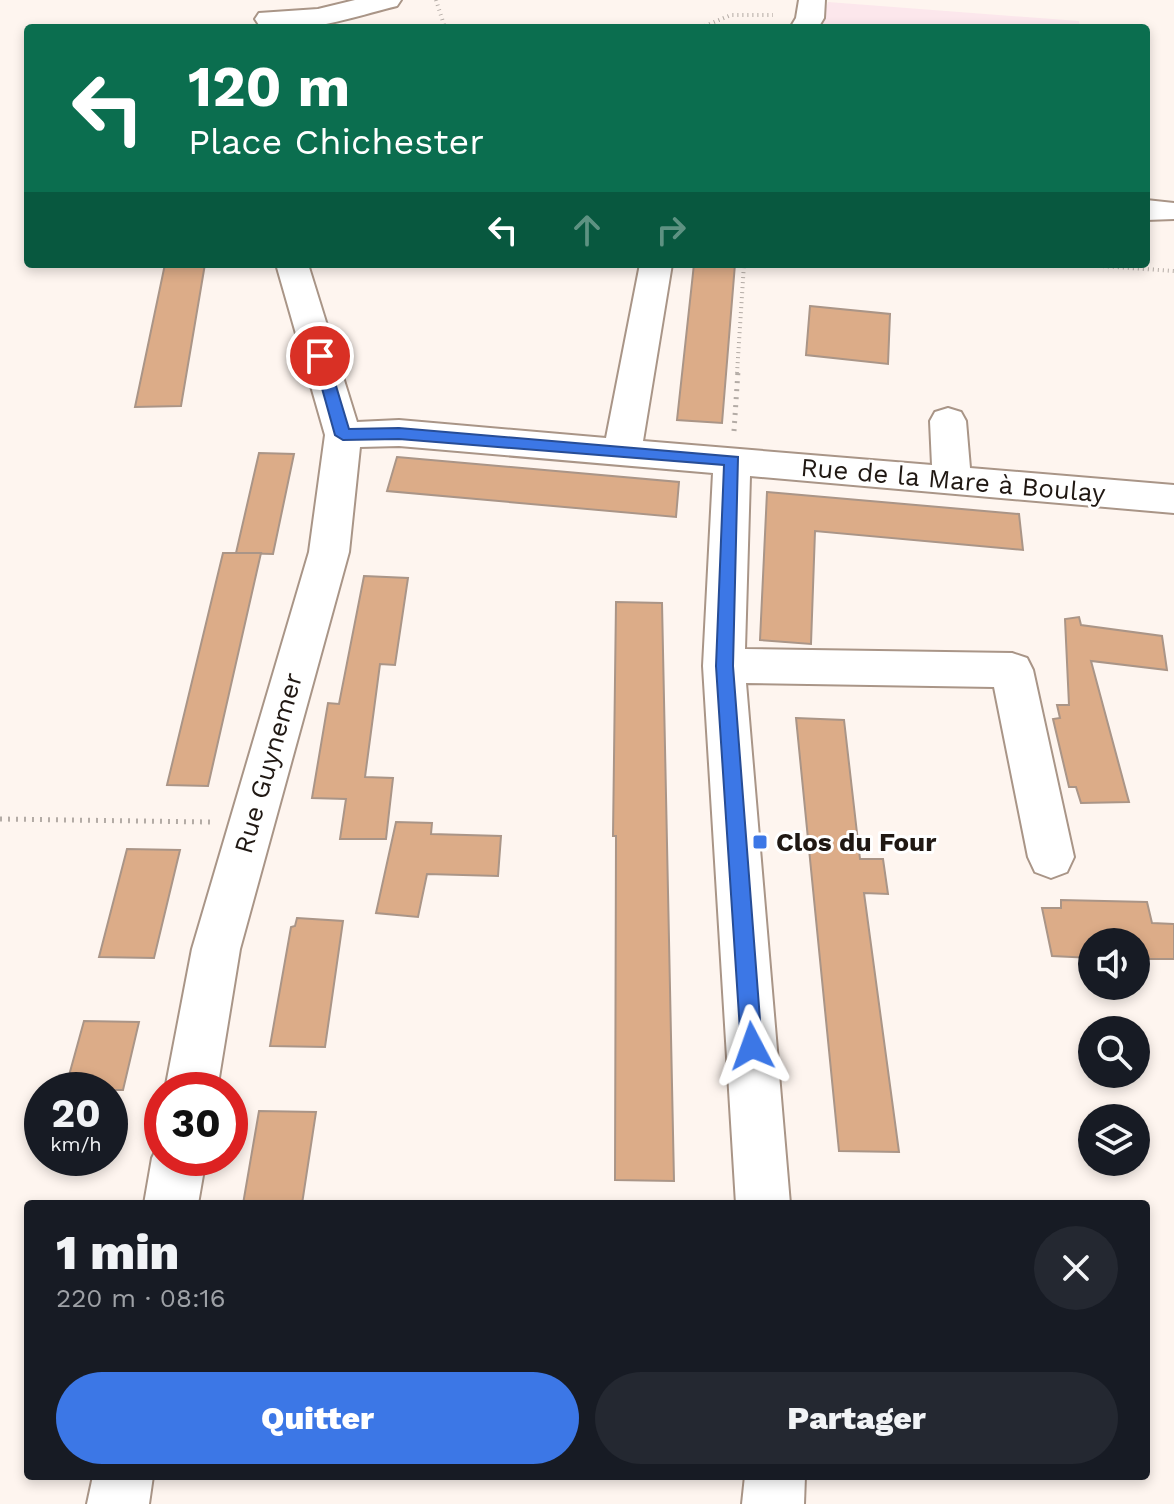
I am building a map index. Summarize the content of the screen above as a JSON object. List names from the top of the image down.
{
  "streets": {
    "street": ["Rue de la Mare à Boulay", "Rue Guynemer"]
  },
  "crossings": [
    ["Rue de la Mare à Boulay", "Rue Guynemer"]
  ],
  "places": {
    "transit": ["Clos du Four"]
  },
  "page": {
    "turn": ["120 m", "Place Chichester"],
    "speed": "20 km/h",
    "limit": "30",
    "heading": ["1 min", "220 m · 08:16"],
    "buttons": ["Quitter", "Partager"]
  }
}
